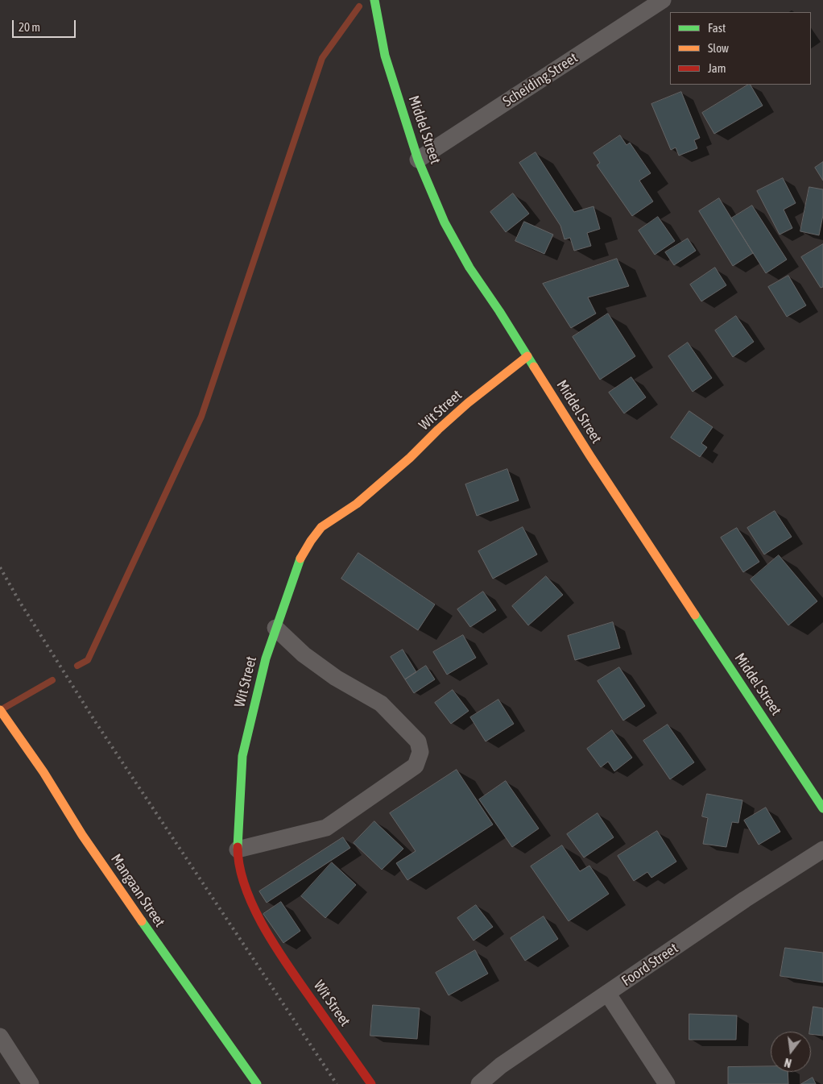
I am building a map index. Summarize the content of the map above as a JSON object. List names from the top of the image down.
{
  "streets": {
    "street": [
      "Scheiding Street",
      "Middel Street",
      "Wit Street",
      "Mangaan Street",
      "Foord Street"
    ]
  },
  "crossings": [
    ["Scheiding Street", "Middel Street"],
    ["Middel Street", "Wit Street"]
  ],
  "legend": ["Fast", "Slow", "Jam"],
  "scale_bar": "20 m",
  "north": "bottom"
}
